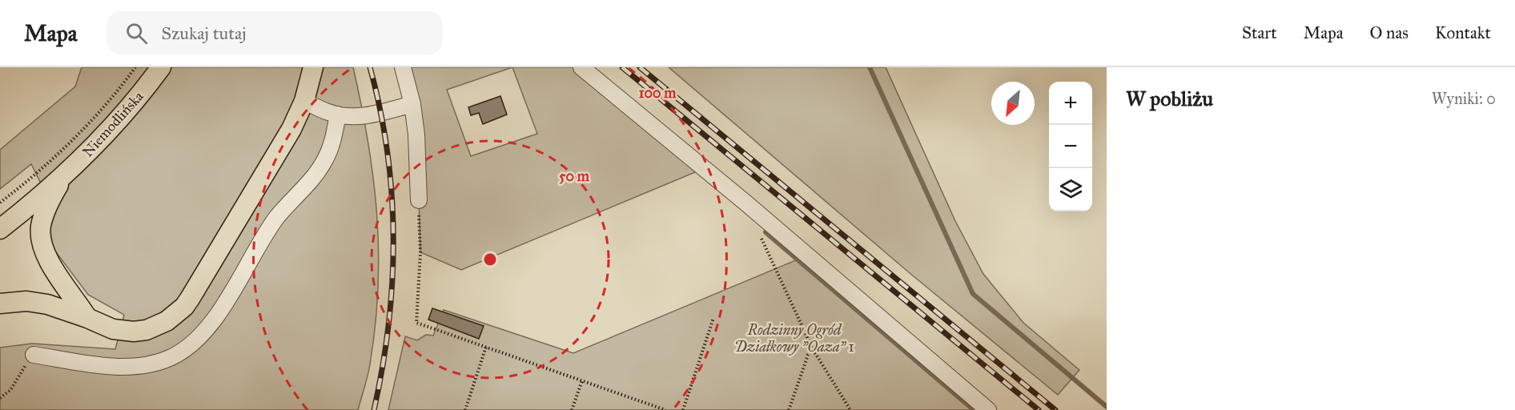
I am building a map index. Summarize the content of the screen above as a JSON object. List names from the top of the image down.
{
  "streets": {
    "main road": ["Niemodlińska"]
  },
  "parks": ["Rodzinny Ogród Działkowy \"Oaza\" 1"],
  "north": "bottom left",
  "page": {
    "header": "Mapa",
    "search": "Szukaj tutaj",
    "nav": [
      "Start",
      "Mapa",
      "O nas",
      "Kontakt"
    ],
    "heading": ["W pobliżu", "Wyniki: 0"],
    "map_buttons": ["+", "−"]
  },
  "rings": ["100 m", "50 m"]
}
